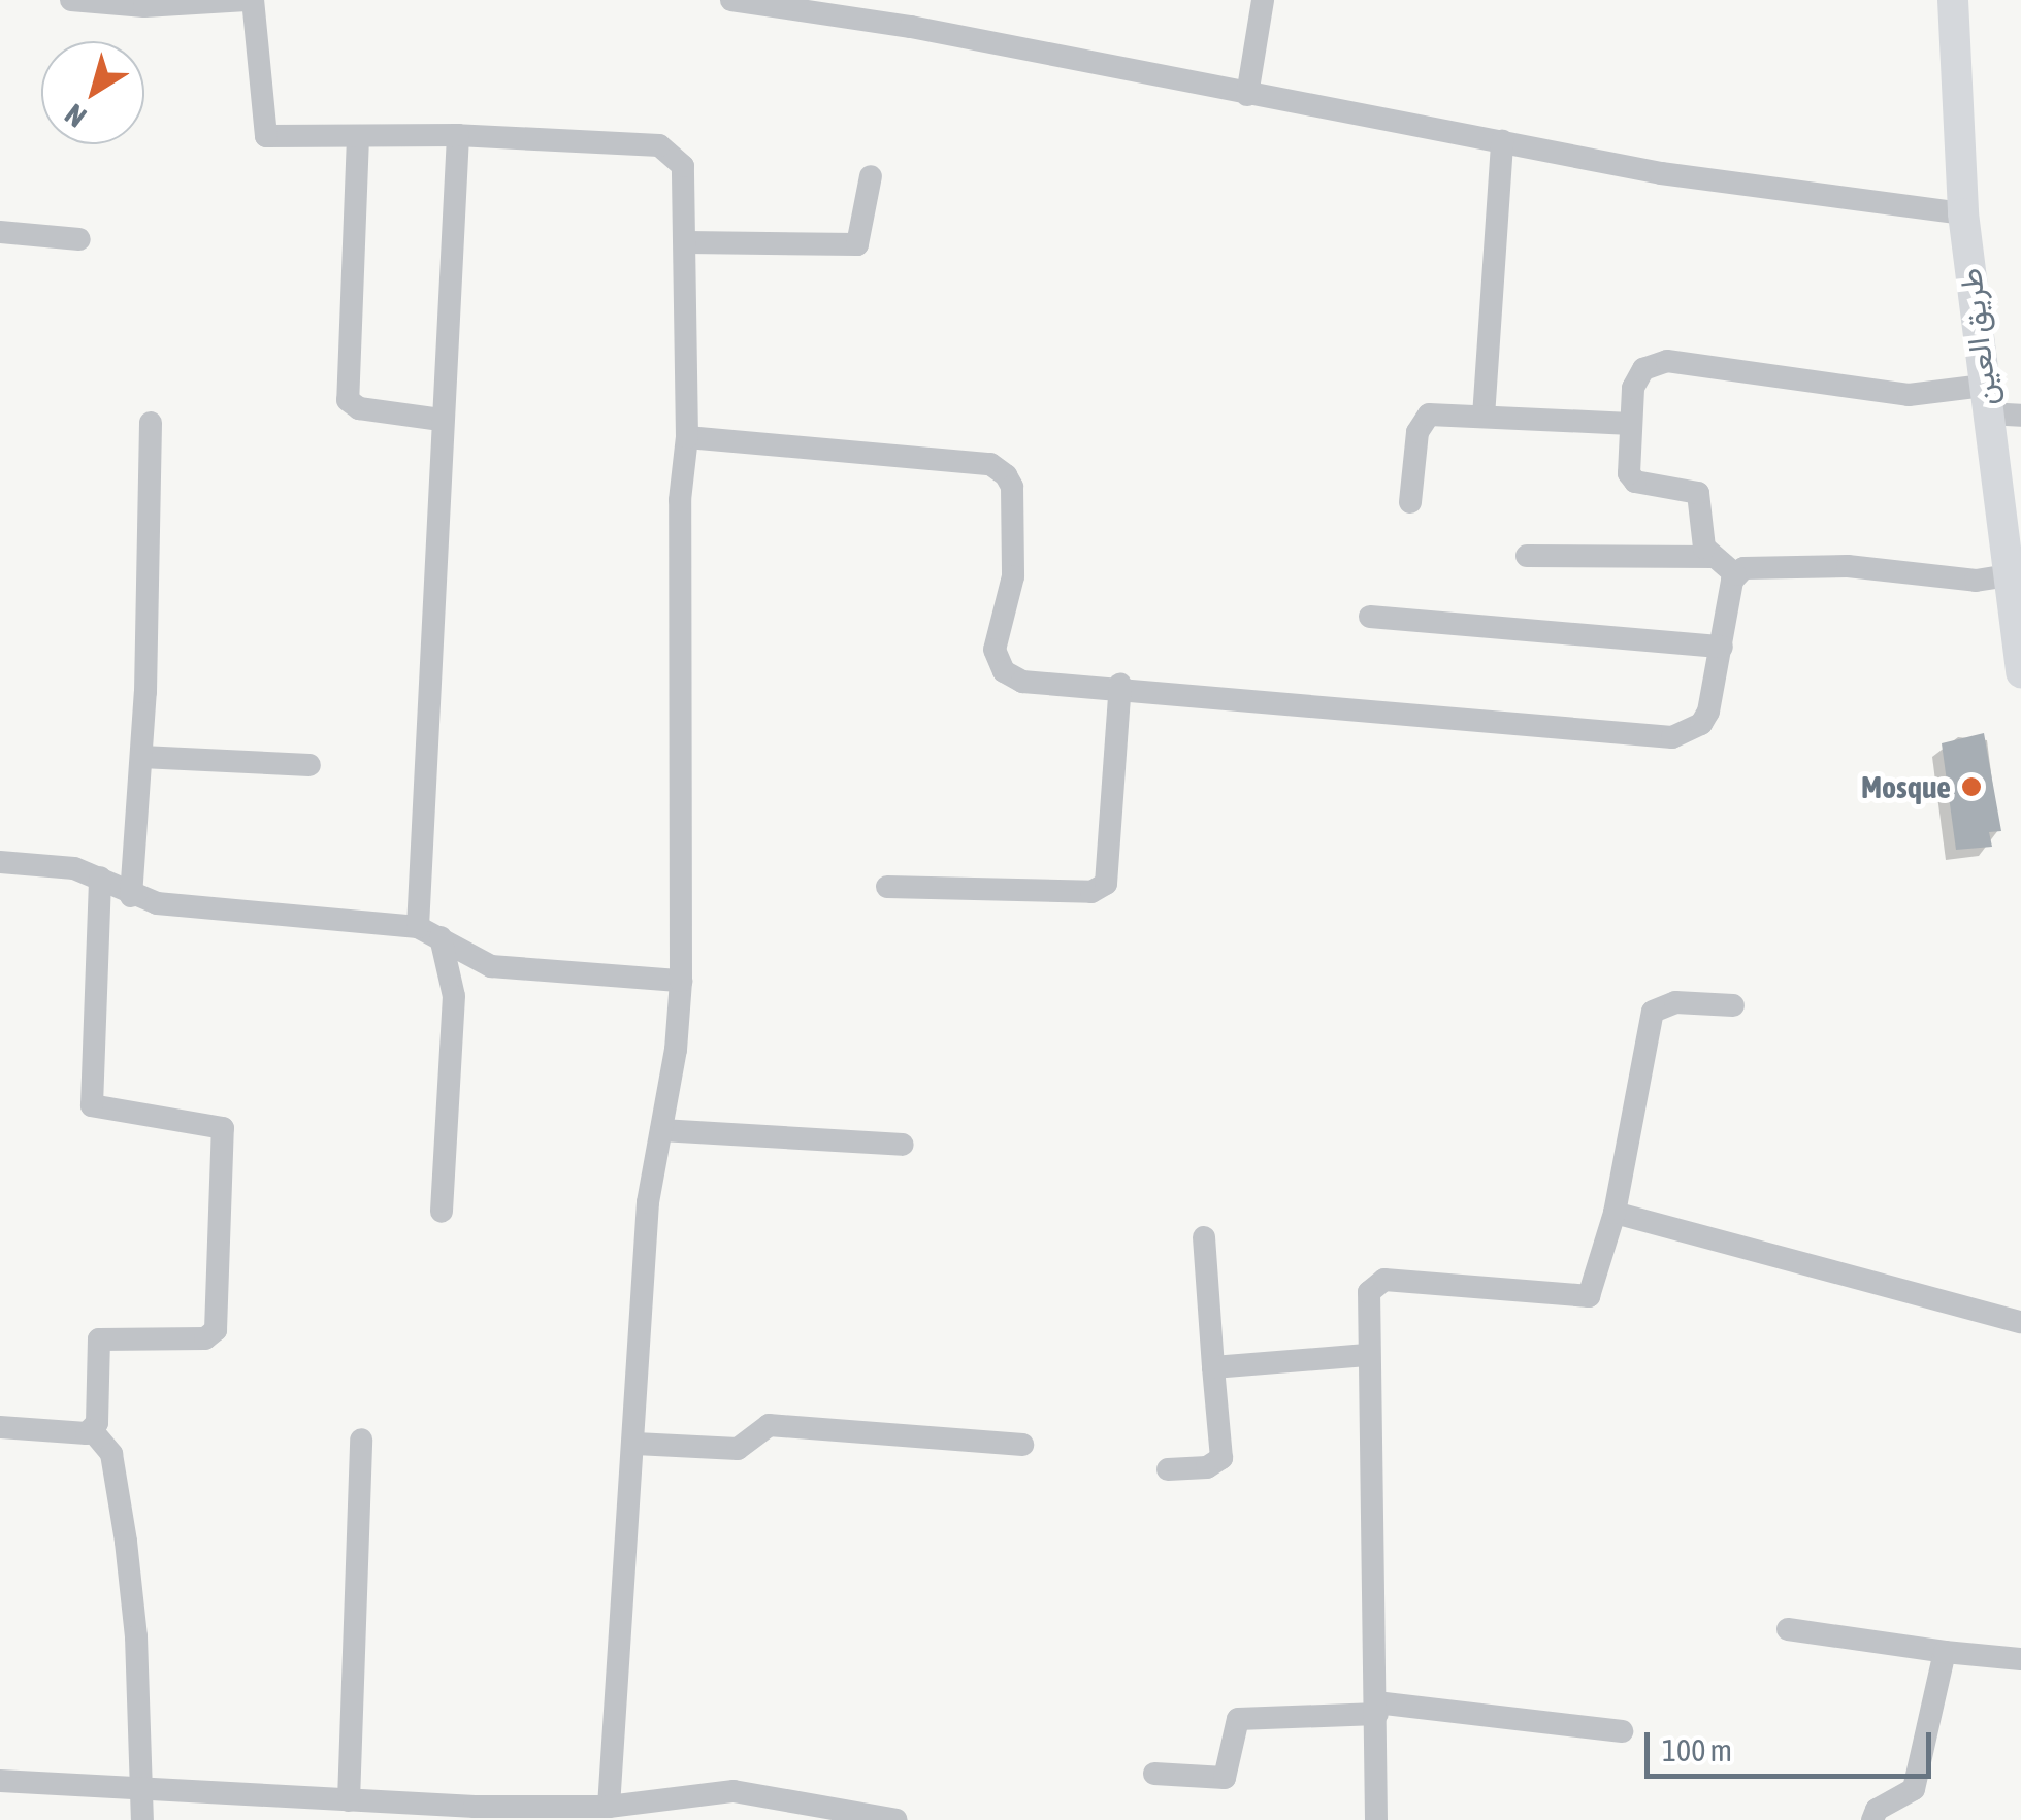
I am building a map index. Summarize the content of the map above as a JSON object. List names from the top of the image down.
{
  "streets": {
    "main road": ["طريق العين"]
  },
  "places": ["Mosque"],
  "scale_bar": "100 m",
  "north": "bottom left"
}
